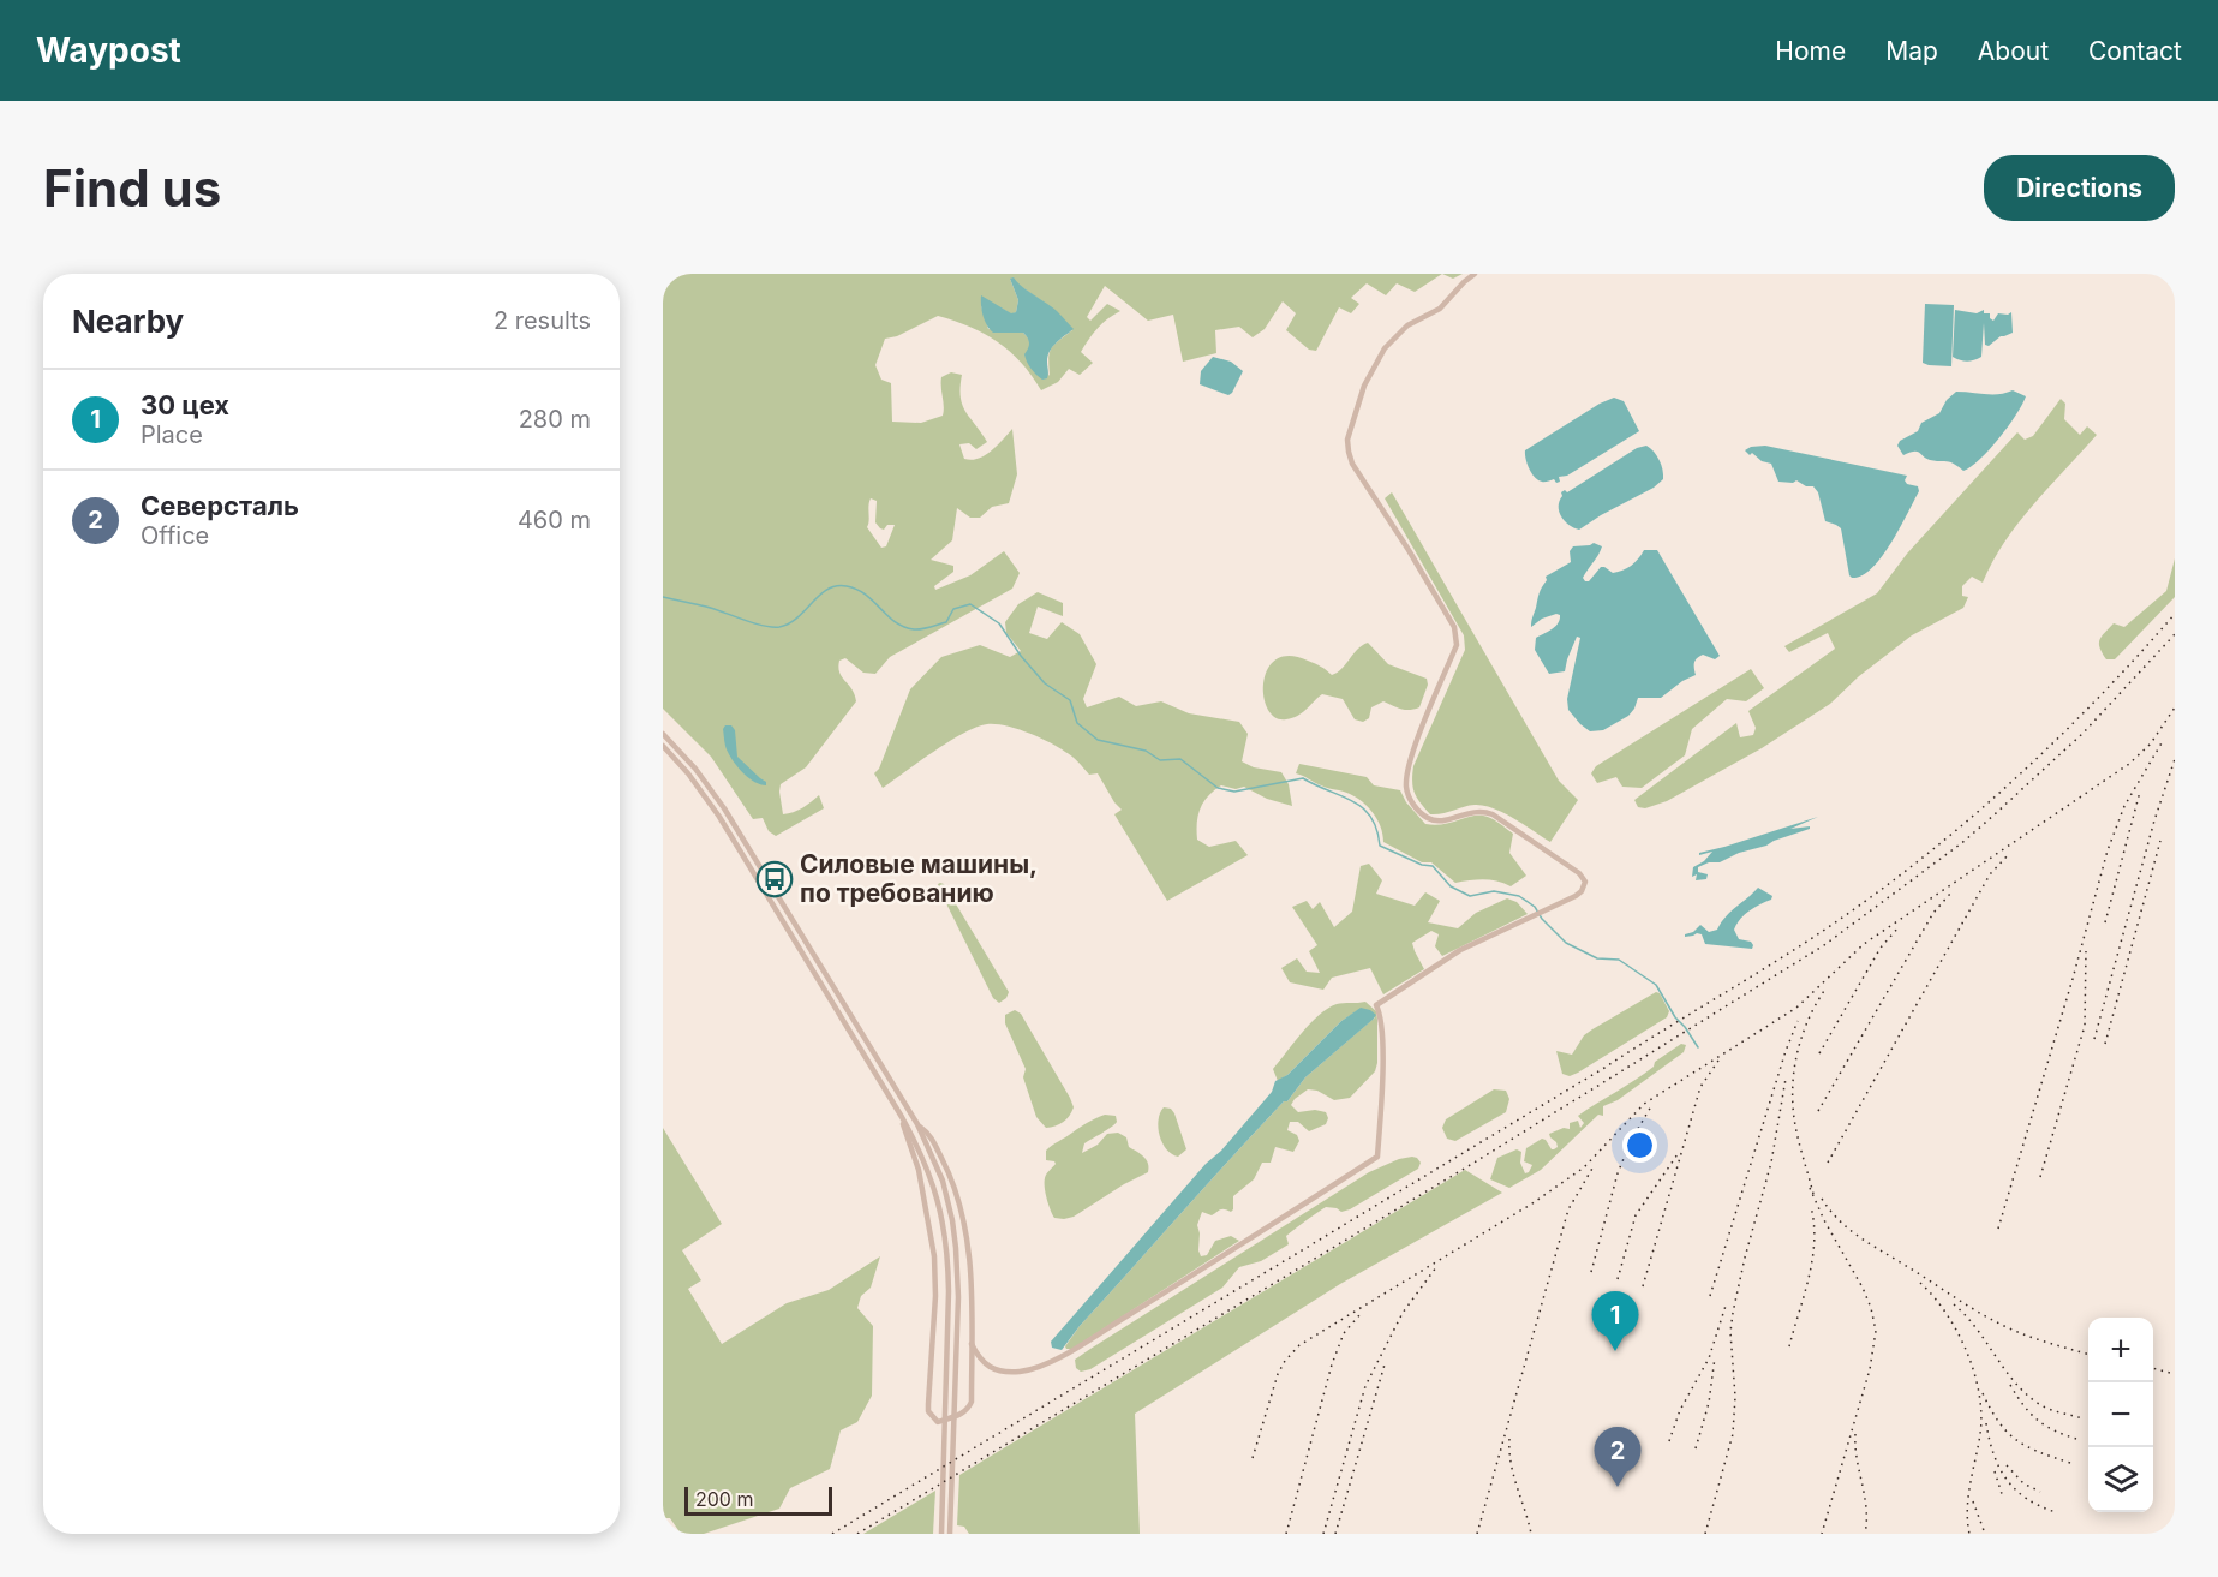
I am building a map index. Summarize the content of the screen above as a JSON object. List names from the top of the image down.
{
  "places": {
    "bus stop": ["Силовые машины, по требованию"]
  },
  "scale_bar": "200 m",
  "page": {
    "header": "Waypost",
    "nav": [
      "Home",
      "Map",
      "About",
      "Contact"
    ],
    "buttons": "Directions",
    "title": "Find us",
    "heading": ["Nearby", "2 results"],
    "list": [
      {
        "mark": "1",
        "name": "30 цех",
        "note": "Place",
        "value": "280 m"
      },
      {
        "mark": "2",
        "name": "Северсталь",
        "note": "Office",
        "value": "460 m"
      }
    ],
    "pins": ["1", "2"],
    "map_buttons": ["+", "−"],
    "scale": "200 m"
  }
}
